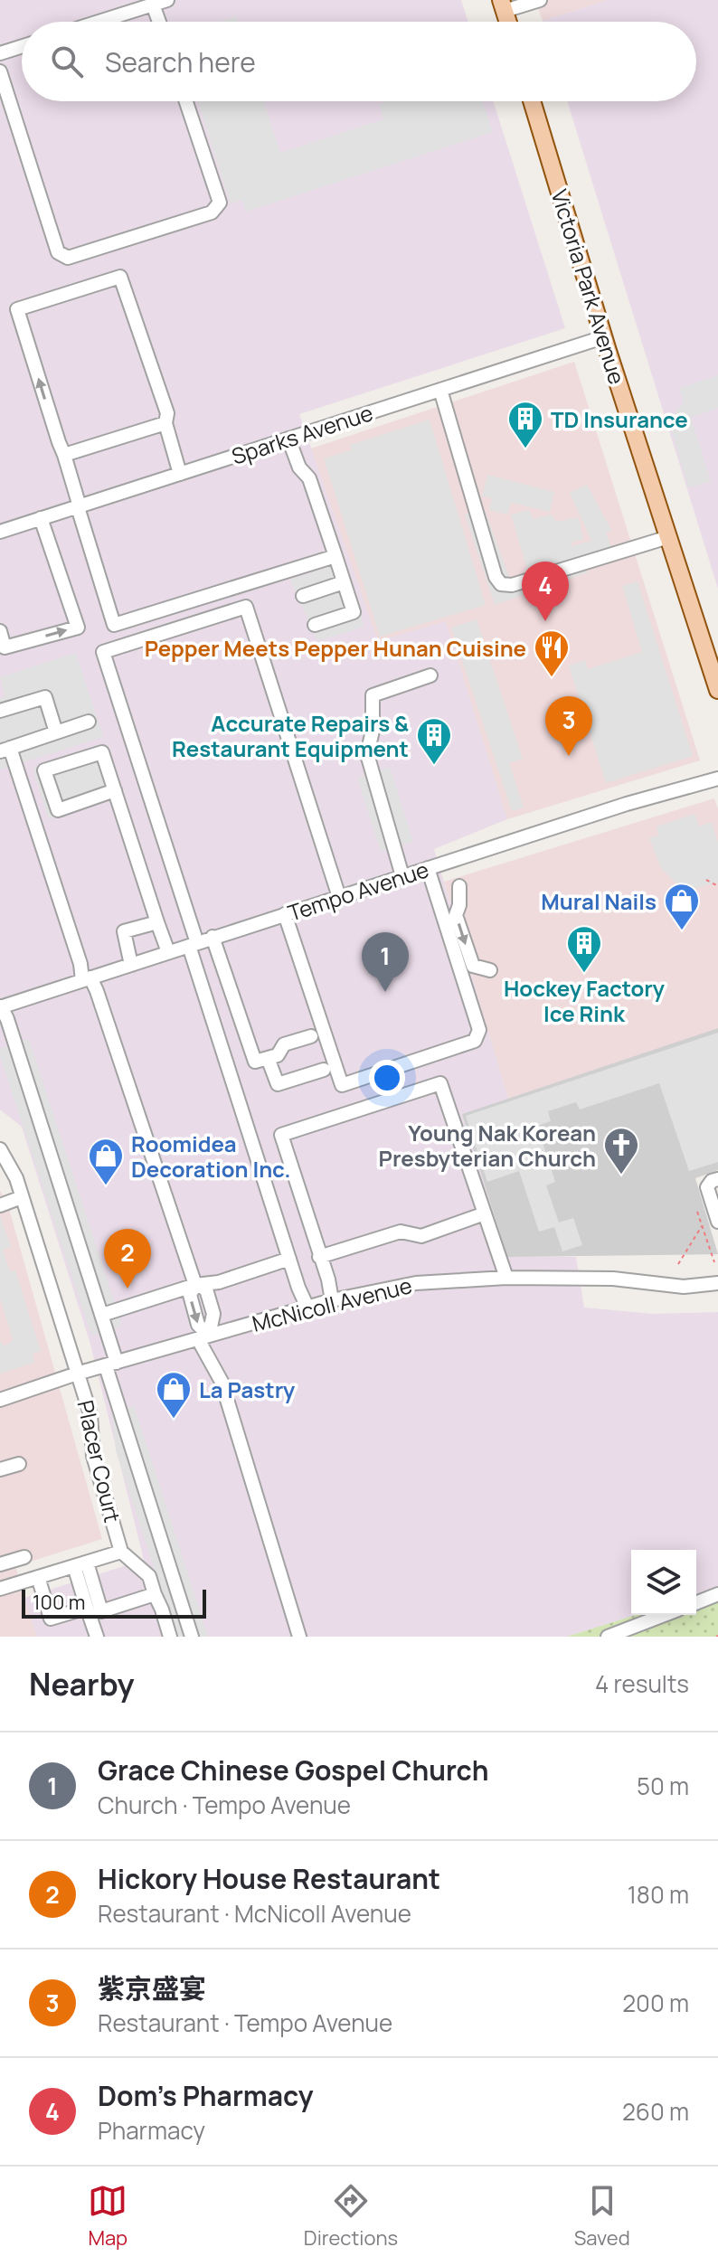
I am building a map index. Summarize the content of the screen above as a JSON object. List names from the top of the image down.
{
  "streets": {
    "main road": ["Victoria Park Avenue"],
    "street": [
      "Sparks Avenue",
      "Tempo Avenue",
      "McNicoll Avenue",
      "Placer Court"
    ]
  },
  "crossings": [
    ["Victoria Park Avenue", "Sparks Avenue"],
    ["McNicoll Avenue", "Placer Court"]
  ],
  "places": {
    "building": ["TD Insurance", "Accurate Repairs & Restaurant Equipment", "Hockey Factory Ice Rink"],
    "restaurant": ["Pepper Meets Pepper Hunan Cuisine"],
    "shop": ["Mural Nails", "Roomidea Decoration Inc.", "La Pastry"],
    "church": ["Young Nak Korean Presbyterian Church"]
  },
  "scale_bar": "100 m",
  "page": {
    "search": "Search here",
    "pins": [
      "4",
      "3",
      "1",
      "2"
    ],
    "scale": "100 m",
    "heading": ["Nearby", "4 results"],
    "list": [
      {
        "mark": "1",
        "name": "Grace Chinese Gospel Church",
        "note": "Church · Tempo Avenue",
        "value": "50 m"
      },
      {
        "mark": "2",
        "name": "Hickory House Restaurant",
        "note": "Restaurant · McNicoll Avenue",
        "value": "180 m"
      },
      {
        "mark": "3",
        "name": "紫京盛宴",
        "note": "Restaurant · Tempo Avenue",
        "value": "200 m"
      },
      {
        "mark": "4",
        "name": "Dom’s Pharmacy",
        "note": "Pharmacy",
        "value": "260 m"
      }
    ],
    "nav": ["Map", "Directions", "Saved"]
  }
}
